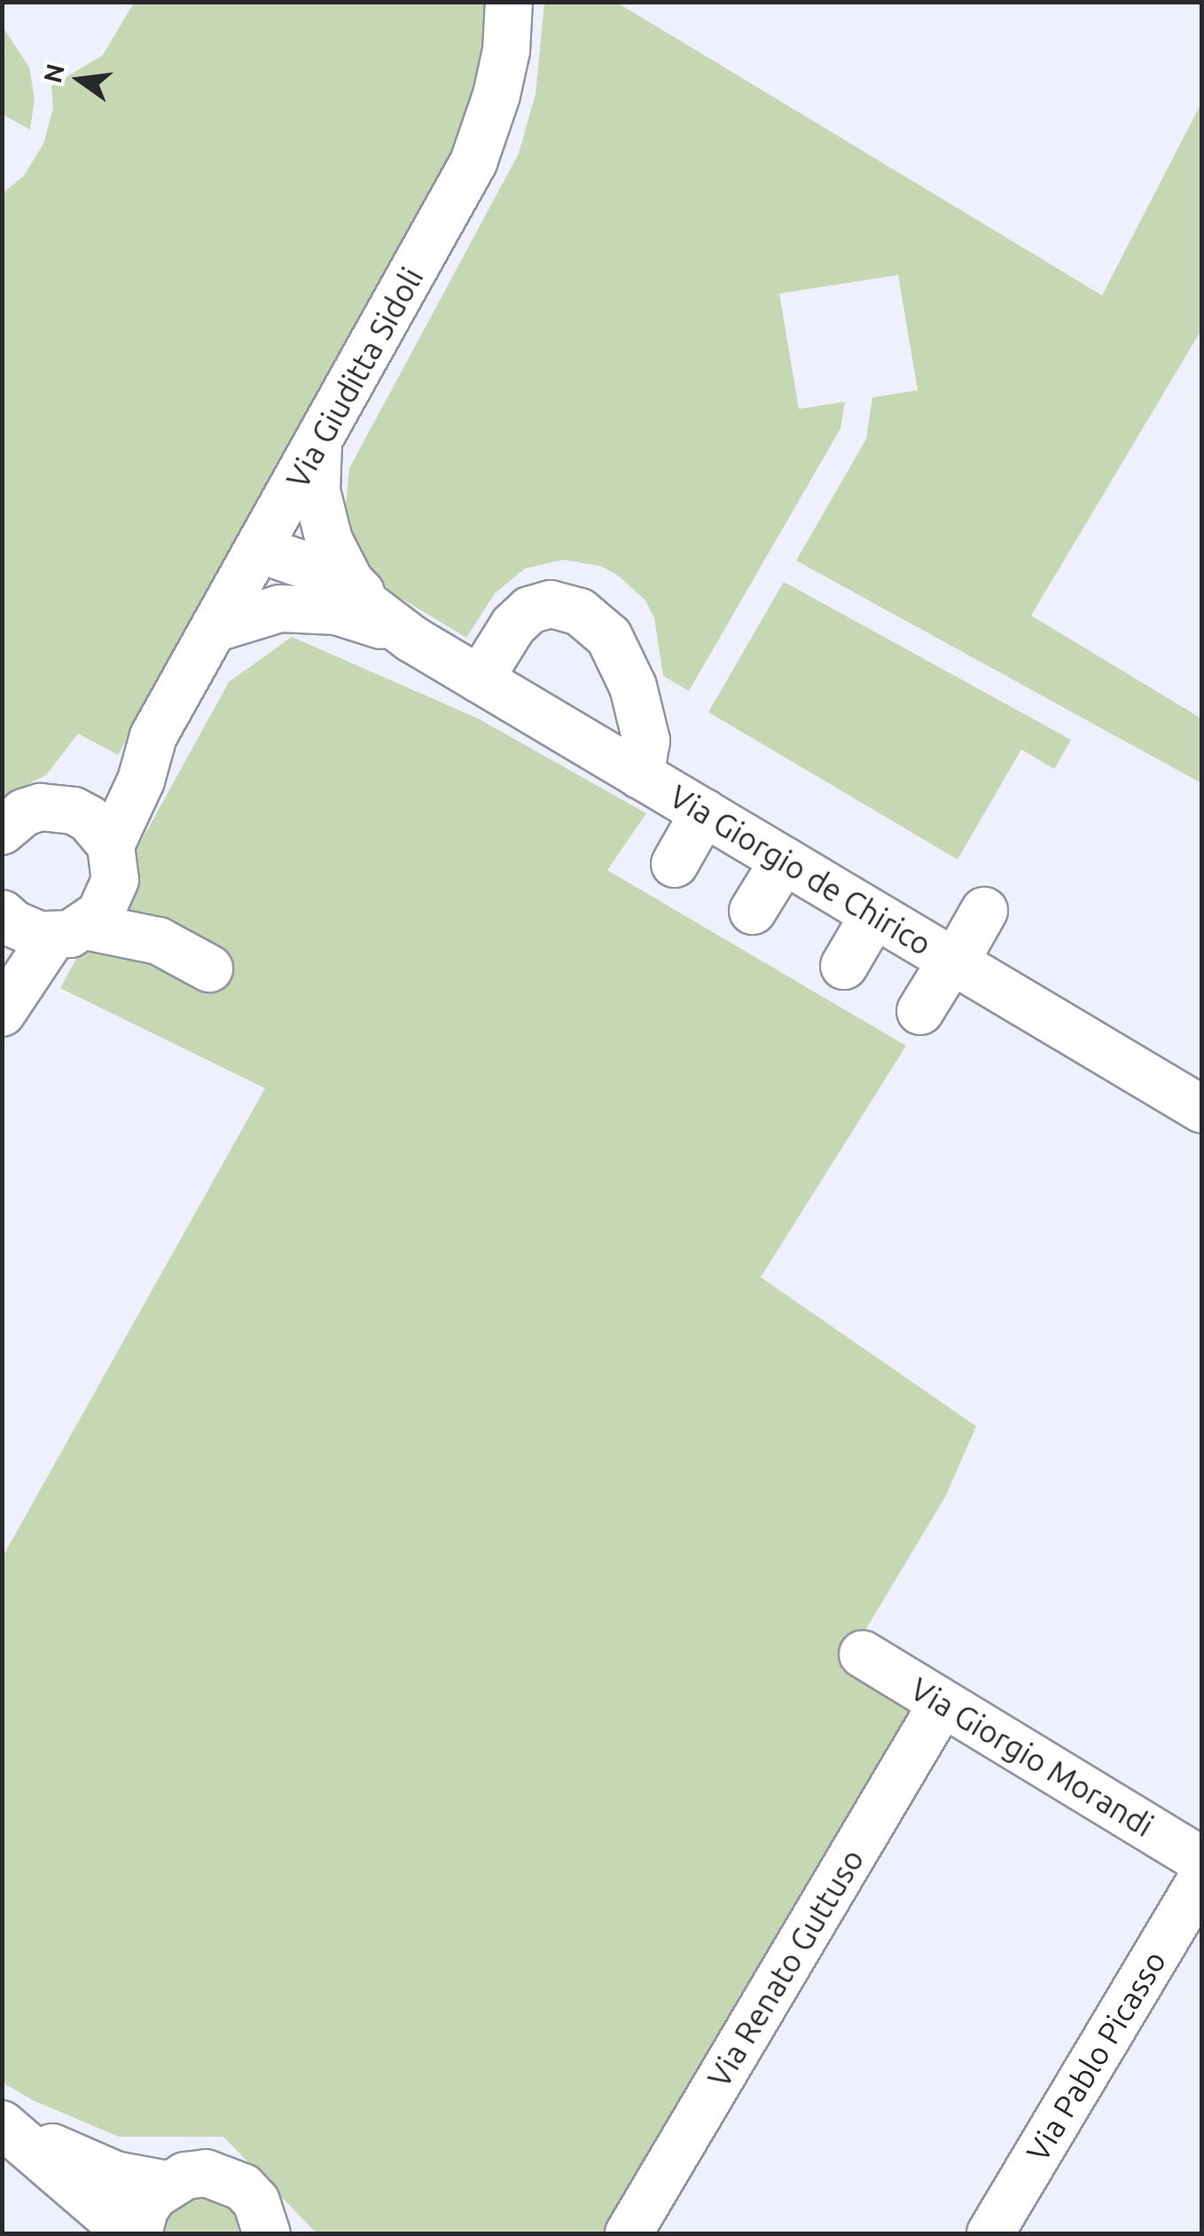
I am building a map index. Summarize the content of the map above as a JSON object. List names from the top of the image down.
{
  "streets": {
    "street": [
      "Via Giuditta Sidoli",
      "Via Giorgio de Chirico",
      "Via Giorgio Morandi",
      "Via Renato Guttuso",
      "Via Pablo Picasso"
    ]
  },
  "crossings": [
    ["Via Giuditta Sidoli", "Via Giorgio de Chirico"],
    ["Via Giorgio Morandi", "Via Renato Guttuso"]
  ],
  "north": "left"
}
